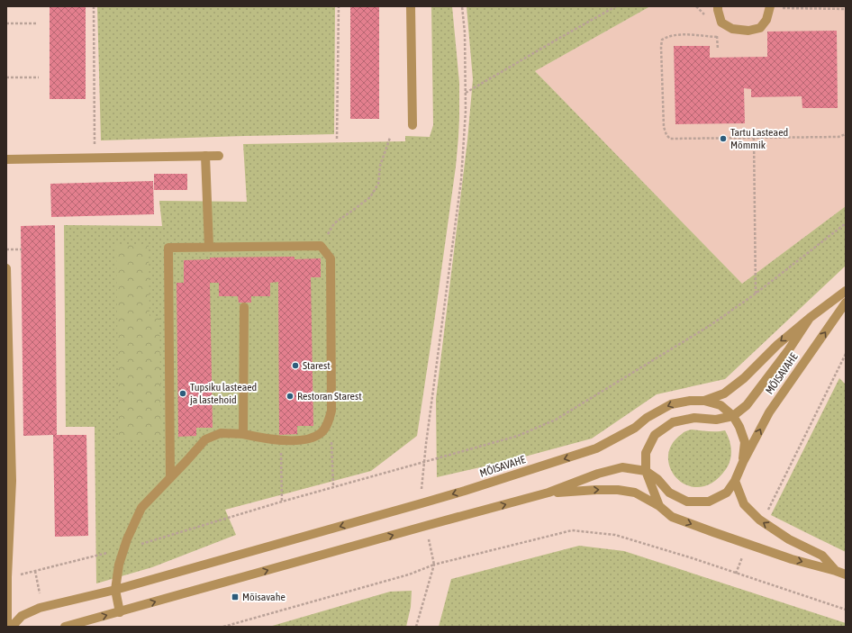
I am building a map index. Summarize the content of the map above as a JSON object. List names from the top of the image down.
{
  "streets": {
    "street": ["MÕISAVAHE"]
  },
  "places": {
    "other": [
      "Tartu Lasteaed Mõmmik",
      "Starest",
      "Tupsiku lasteaed ja lastehoid",
      "Restoran Starest"
    ],
    "transit": ["Mõisavahe"]
  }
}
